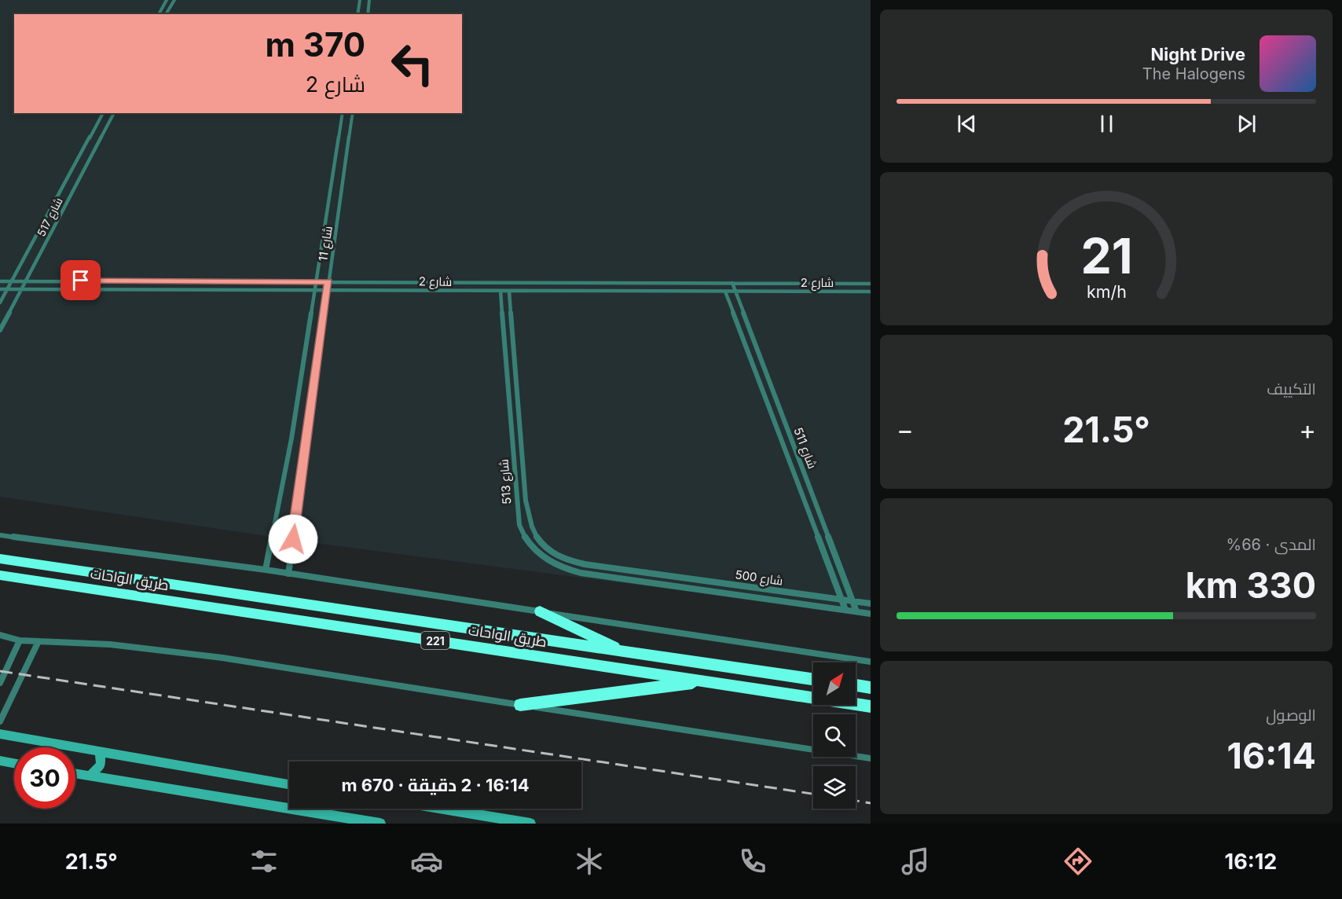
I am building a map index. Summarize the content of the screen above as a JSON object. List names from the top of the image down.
{
  "streets": {
    "highway": ["طريق الواحات", "221"],
    "street": [
      "شارع 517",
      "شارع 11",
      "شارع 2",
      "شارع 511",
      "شارع 513",
      "شارع 500"
    ]
  },
  "crossings": [
    ["شارع 517", "شارع 2"],
    ["شارع 11", "شارع 2"],
    ["شارع 11", "طريق الواحات"],
    ["شارع 2", "شارع 511"],
    ["شارع 2", "شارع 513"],
    ["شارع 511", "شارع 500"],
    ["شارع 513", "شارع 500"]
  ],
  "north": "top right",
  "page": {
    "turn": ["370 m", "شارع 2"],
    "song": ["Night Drive", "The Halogens"],
    "tile": [
      "التكييف",
      ["المدى · 66%", "330 km"],
      ["الوصول", "16:14"]
    ],
    "heat": ["−", "21.5°", "+"],
    "limit": "30",
    "trip": "16:14 · 2 دقيقة · 670 m",
    "tabs": ["16:12", "21.5°"],
    "gauge": ["21", "km/h"]
  }
}
